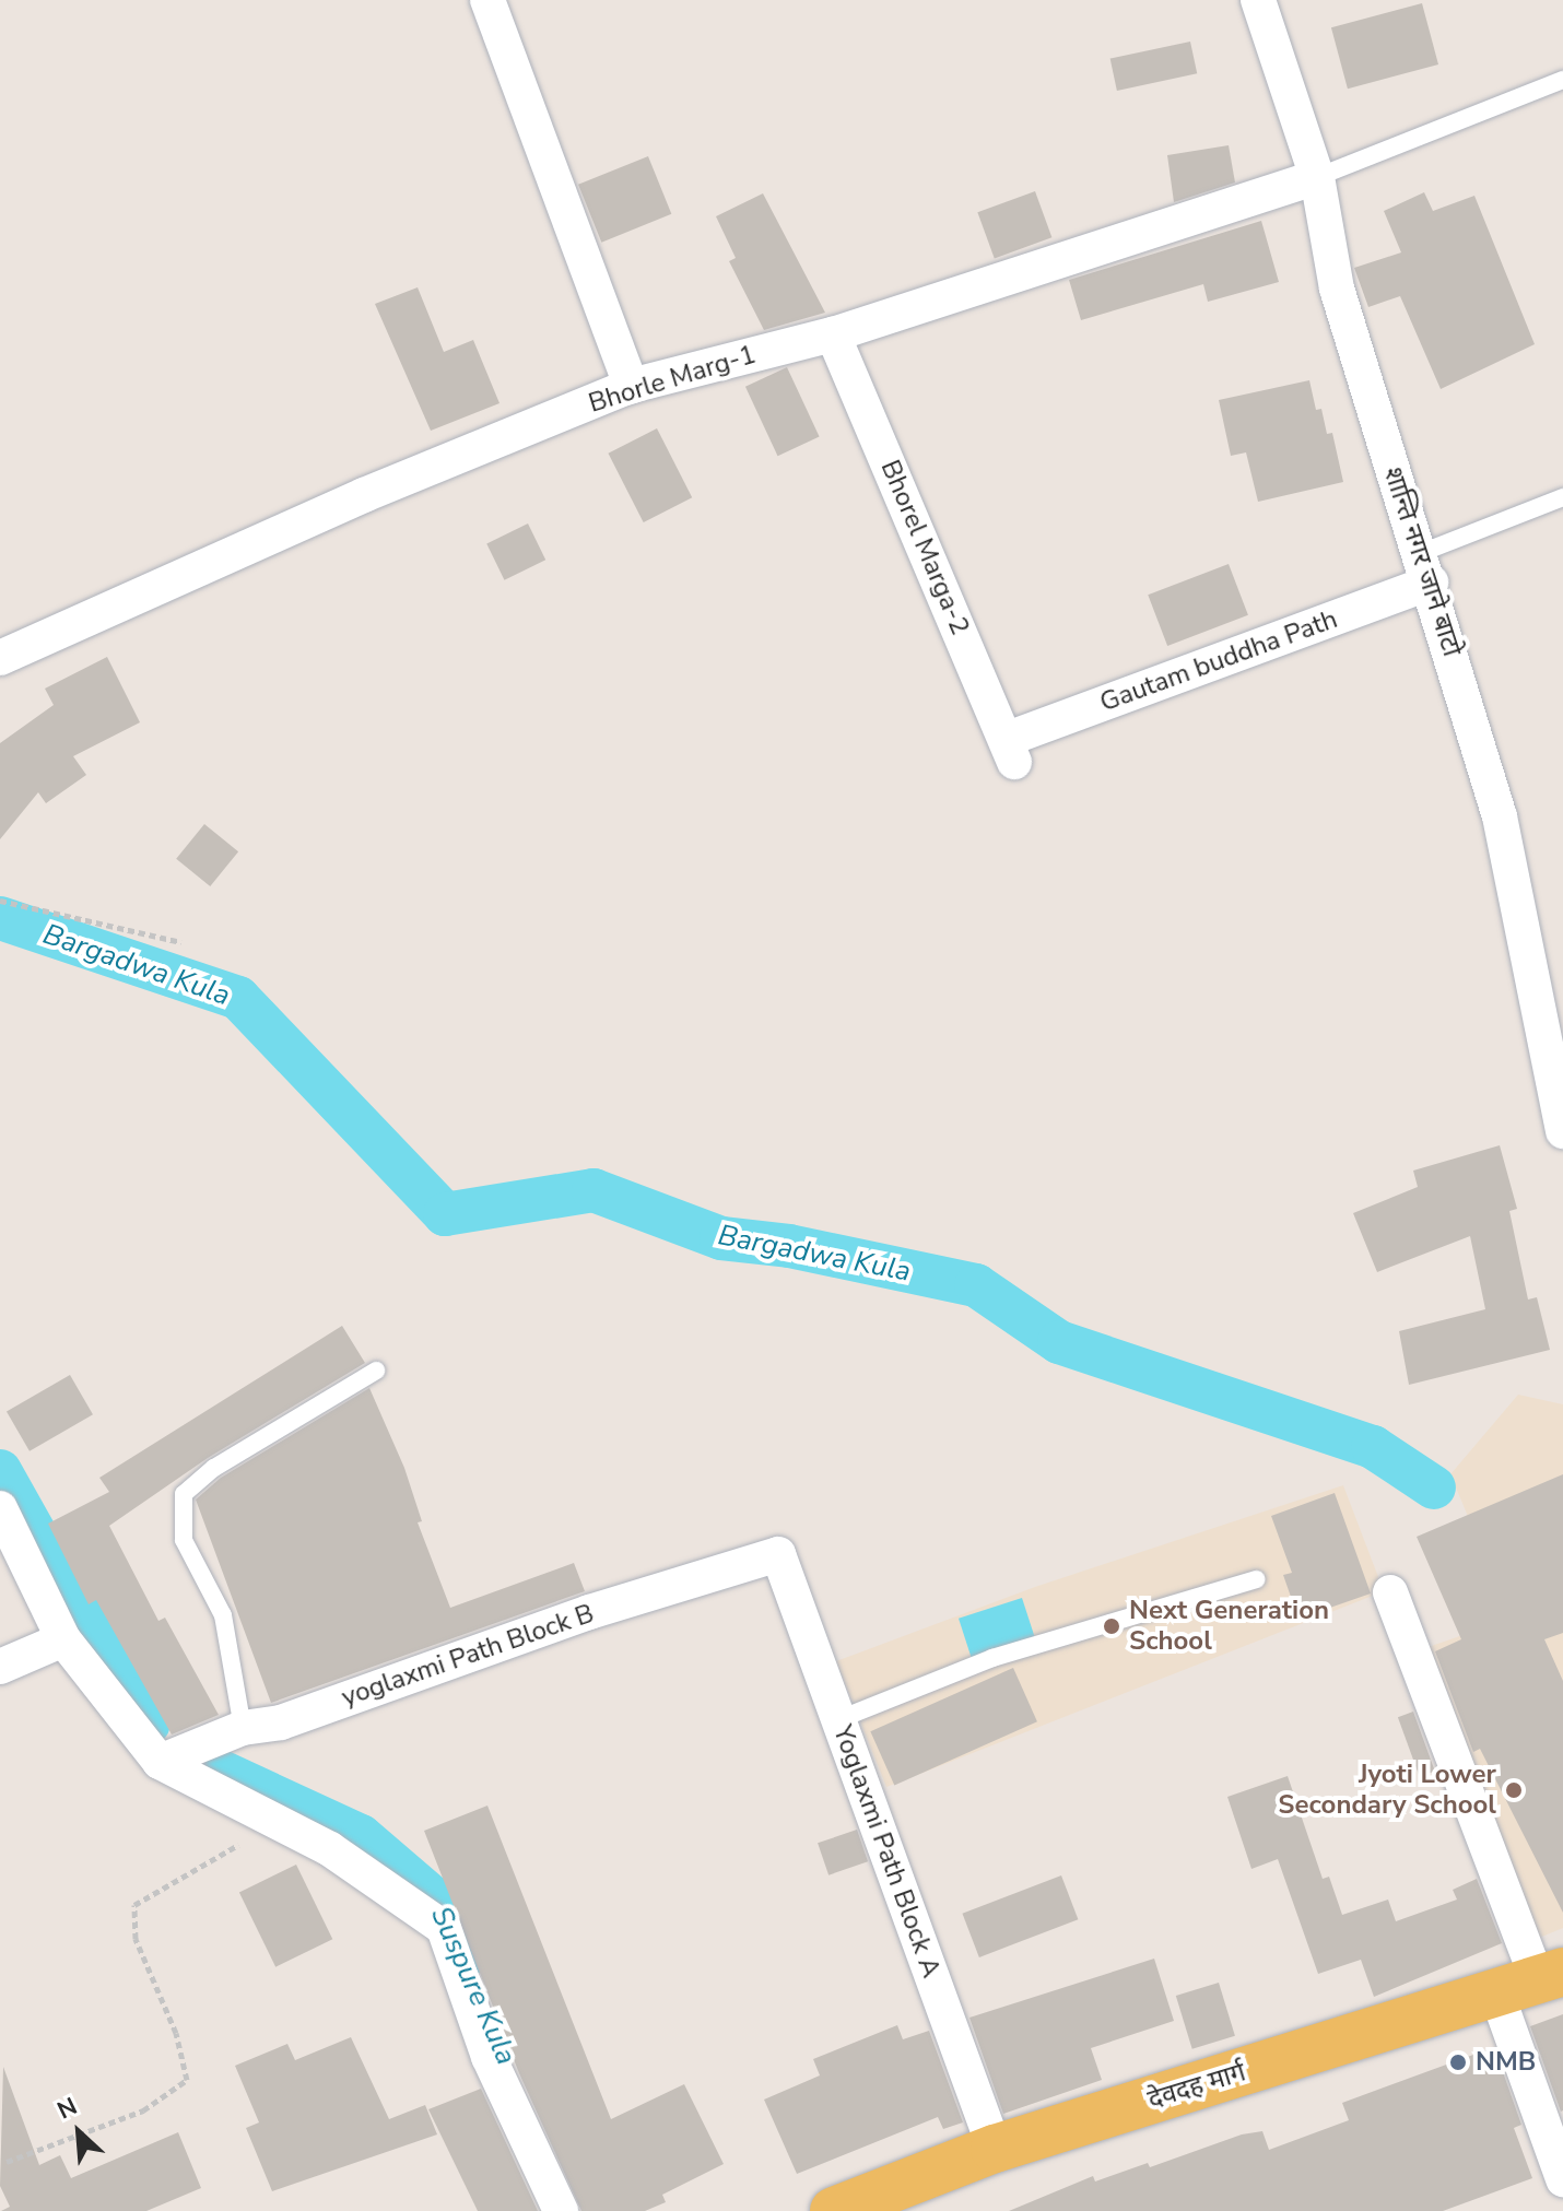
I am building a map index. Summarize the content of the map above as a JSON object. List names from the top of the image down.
{
  "streets": {
    "main road": ["देवदह मार्ग"],
    "street": [
      "Bhorle Marg-1",
      "Bhorel Marga-2",
      "शान्ति नगर जाने बाटो",
      "Gautam buddha Path",
      "yoglaxmi Path Block B",
      "Yoglaxmi Path Block A"
    ]
  },
  "crossings": [
    ["Bhorle Marg-1", "Bhorel Marga-2"],
    ["Bhorle Marg-1", "शान्ति नगर जाने बाटो"],
    ["Bhorel Marga-2", "Gautam buddha Path"],
    ["शान्ति नगर जाने बाटो", "Gautam buddha Path"],
    ["yoglaxmi Path Block B", "Yoglaxmi Path Block A"],
    ["Yoglaxmi Path Block A", "देवदह मार्ग"]
  ],
  "water": ["Bargadwa Kula", "Suspure Kula"],
  "places": ["Next Generation School", "Jyoti Lower Secondary School", "NMB"],
  "north": "top left"
}
